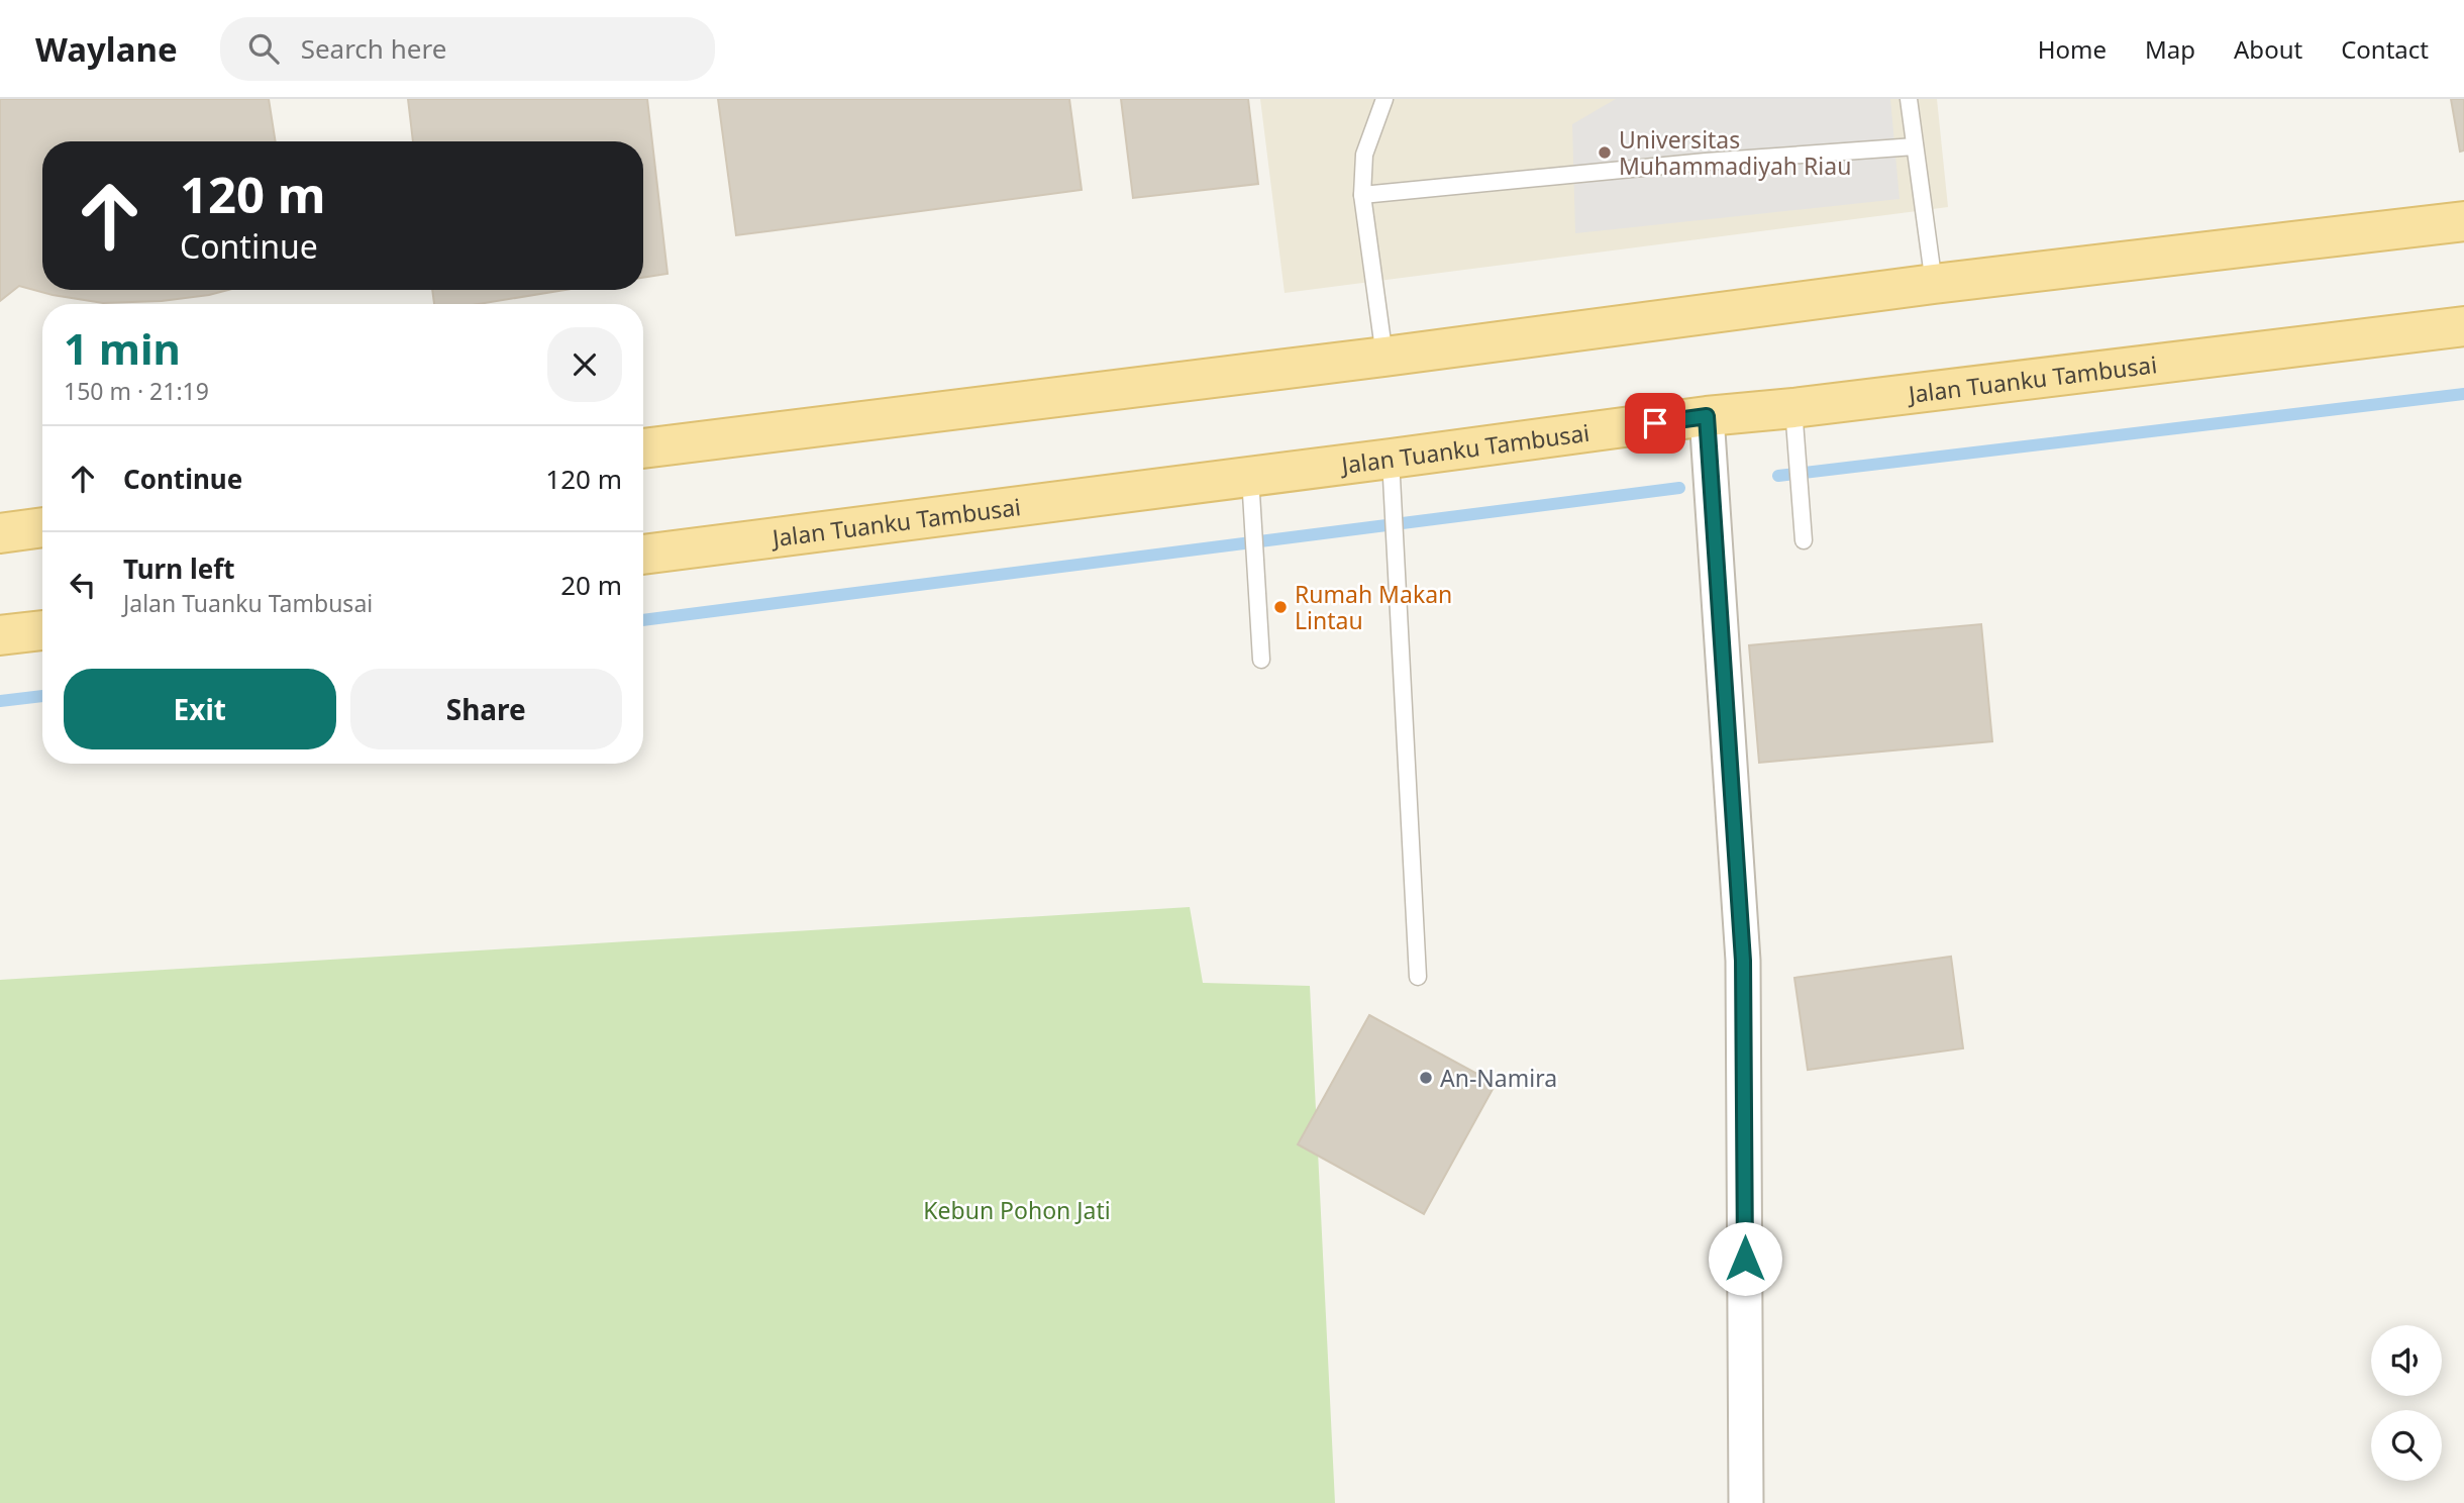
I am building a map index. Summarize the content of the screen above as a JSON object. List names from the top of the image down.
{
  "streets": {
    "main road": ["Jalan Tuanku Tambusai"]
  },
  "parks": ["Kebun Pohon Jati"],
  "places": ["Universitas Muhammadiyah Riau", "Rumah Makan Lintau", "An-Namira"],
  "page": {
    "header": "Waylane",
    "search": "Search here",
    "nav": [
      "Home",
      "Map",
      "About",
      "Contact"
    ],
    "turn": ["120 m", "Continue"],
    "heading": ["1 min", "150 m · 21:19"],
    "list": [
      {
        "name": "Continue",
        "value": "120 m"
      },
      {
        "name": "Turn left",
        "note": "Jalan Tuanku Tambusai",
        "value": "20 m"
      }
    ],
    "buttons": ["Exit", "Share"]
  }
}
